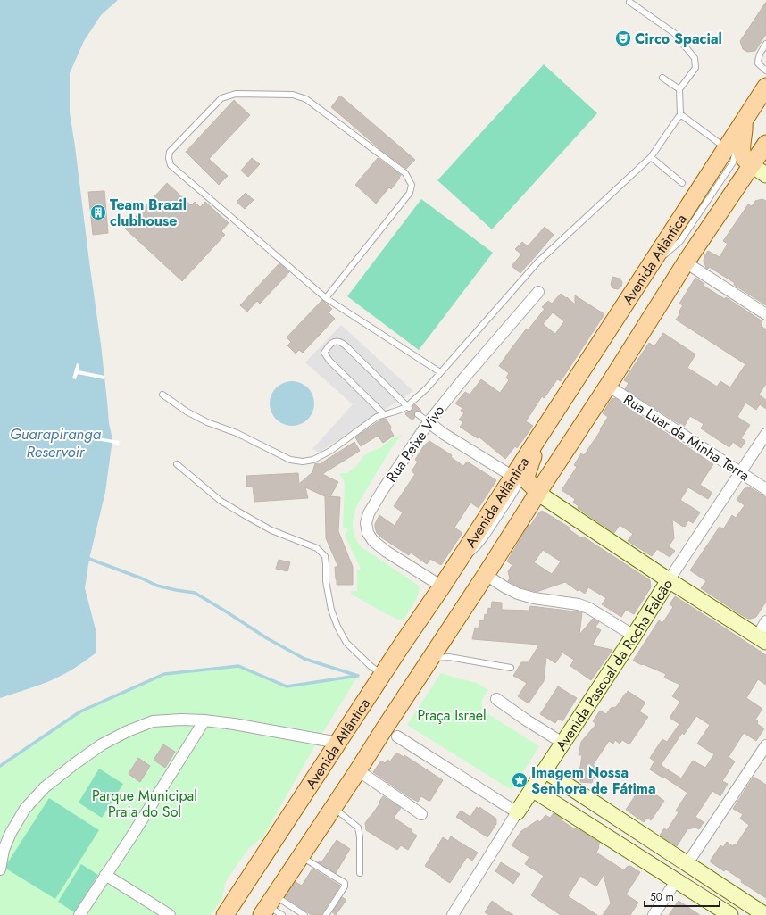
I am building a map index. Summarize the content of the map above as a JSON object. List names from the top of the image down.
{
  "streets": {
    "main road": ["Avenida Atlântica"],
    "street": ["Rua Luar da Minha Terra", "Rua Peixe Vivo", "Avenida Pascoal da Rocha Falcão"]
  },
  "crossings": [
    ["Avenida Atlântica", "Rua Luar da Minha Terra"],
    ["Avenida Atlântica", "Rua Peixe Vivo"],
    ["Rua Luar da Minha Terra", "Avenida Pascoal da Rocha Falcão"]
  ],
  "water": ["Guarapiranga Reservoir"],
  "parks": ["Praça Israel", "Parque Municipal Praia do Sol"],
  "places": {
    "theatre": ["Circo Spacial"],
    "building": ["Team Brazil clubhouse"],
    "place": ["Imagem Nossa Senhora de Fátima"]
  },
  "scale_bar": "50 m"
}
